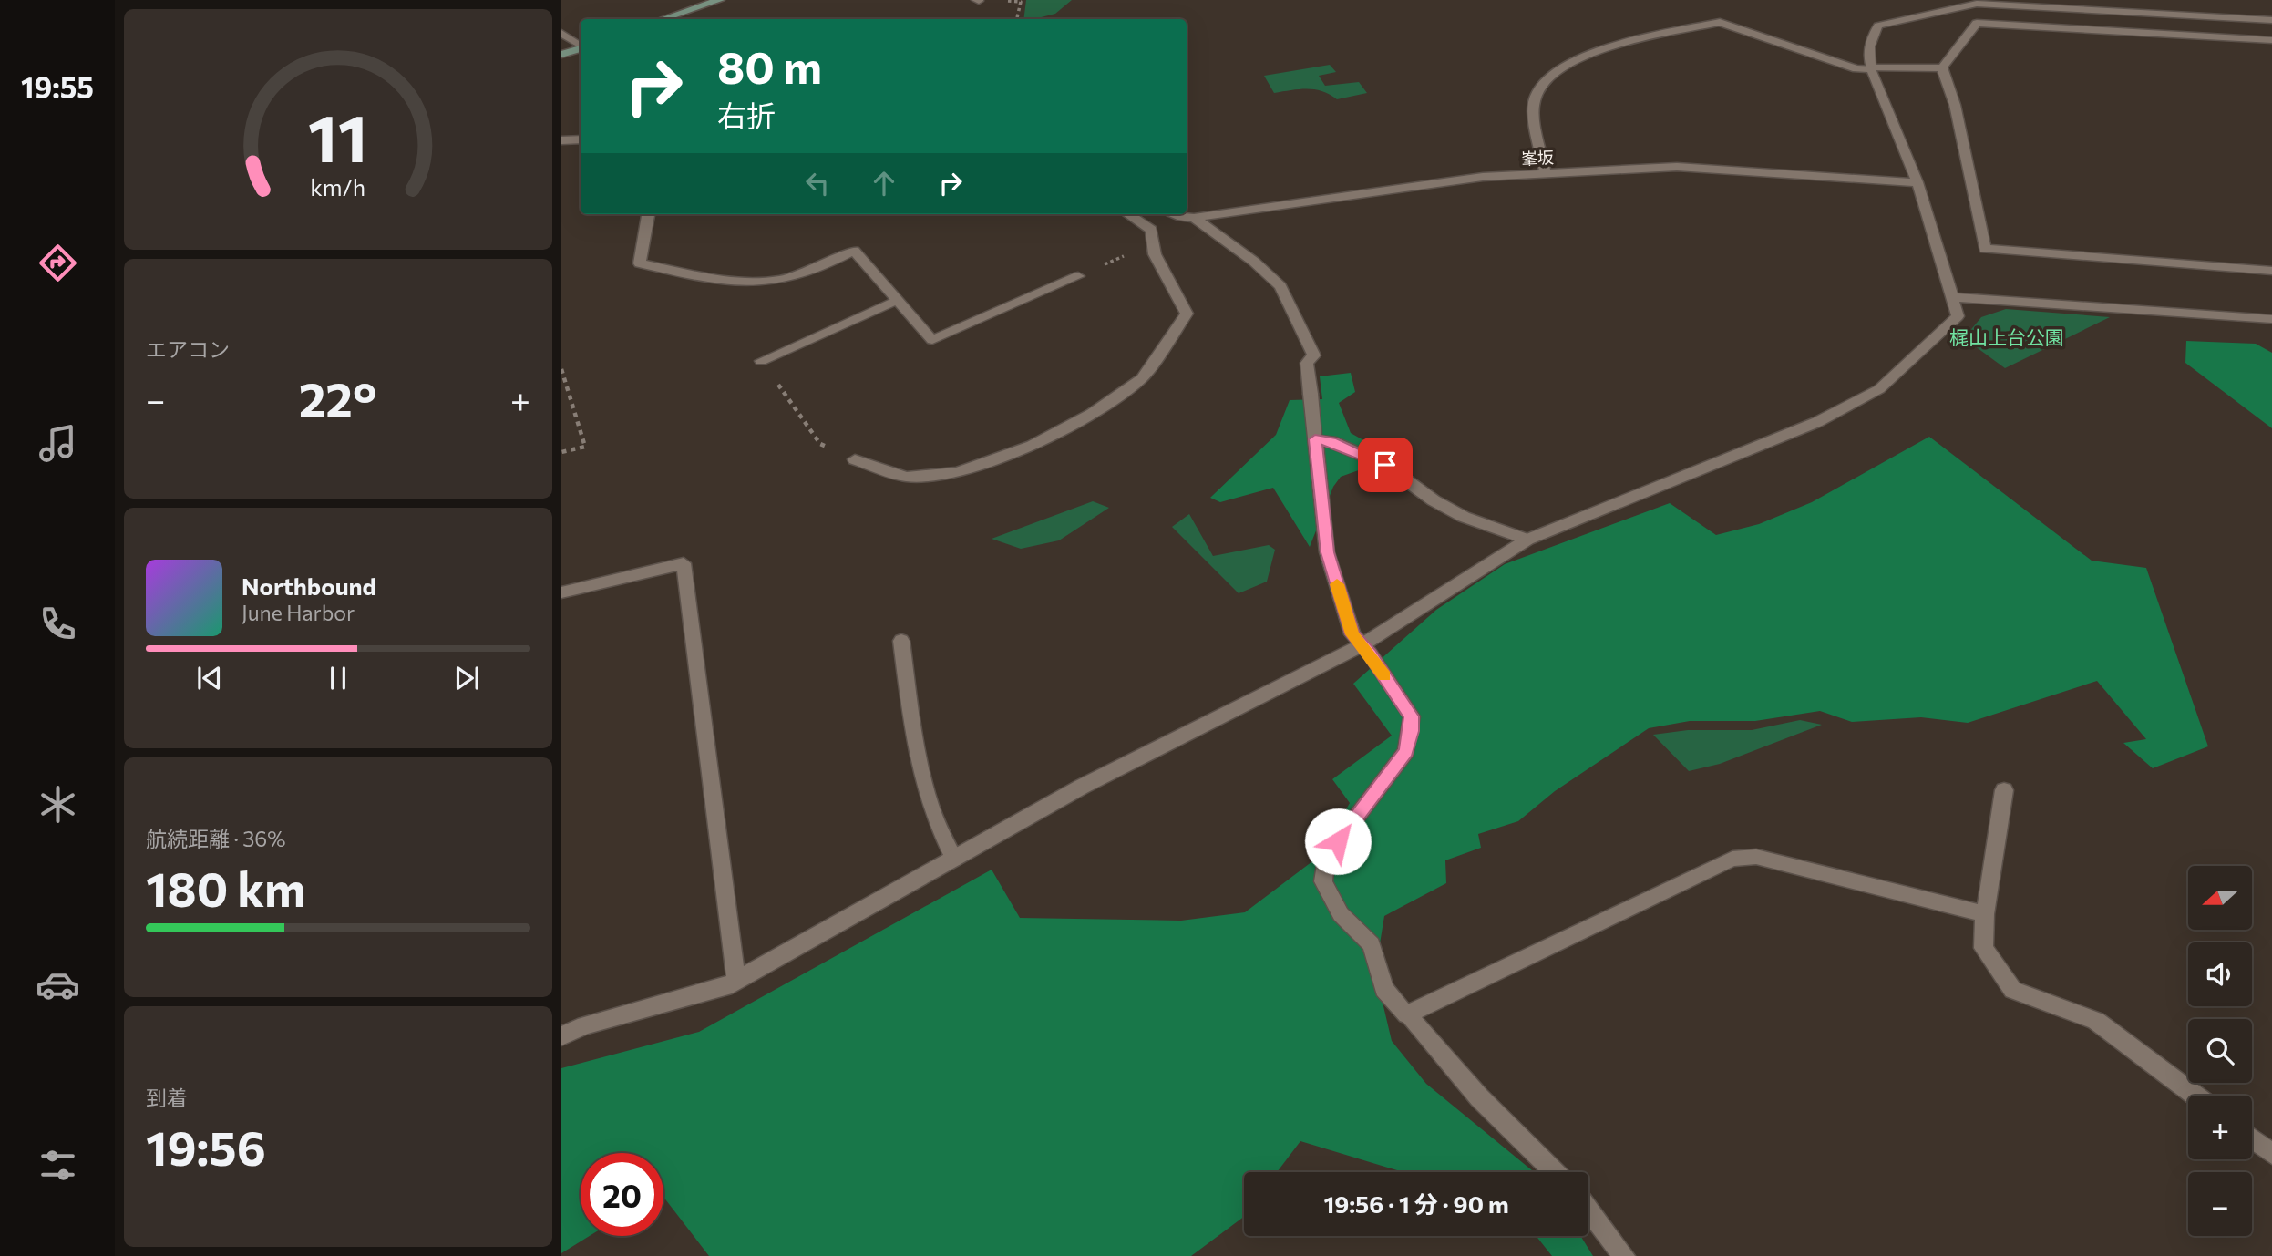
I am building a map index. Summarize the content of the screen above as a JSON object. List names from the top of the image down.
{
  "streets": {
    "street": ["峯坂"]
  },
  "parks": ["梶山上台公園"],
  "north": "left",
  "page": {
    "tabs": "19:55",
    "turn": ["80 m", "右折"],
    "tile": [
      "エアコン",
      ["航続距離 · 36%", "180 km"],
      ["到着", "19:56"]
    ],
    "heat": ["−", "22°", "+"],
    "song": ["Northbound", "June Harbor"],
    "map_buttons": ["+", "−"],
    "limit": "20",
    "trip": "19:56 · 1 分 · 90 m",
    "gauge": ["11", "km/h"]
  }
}
